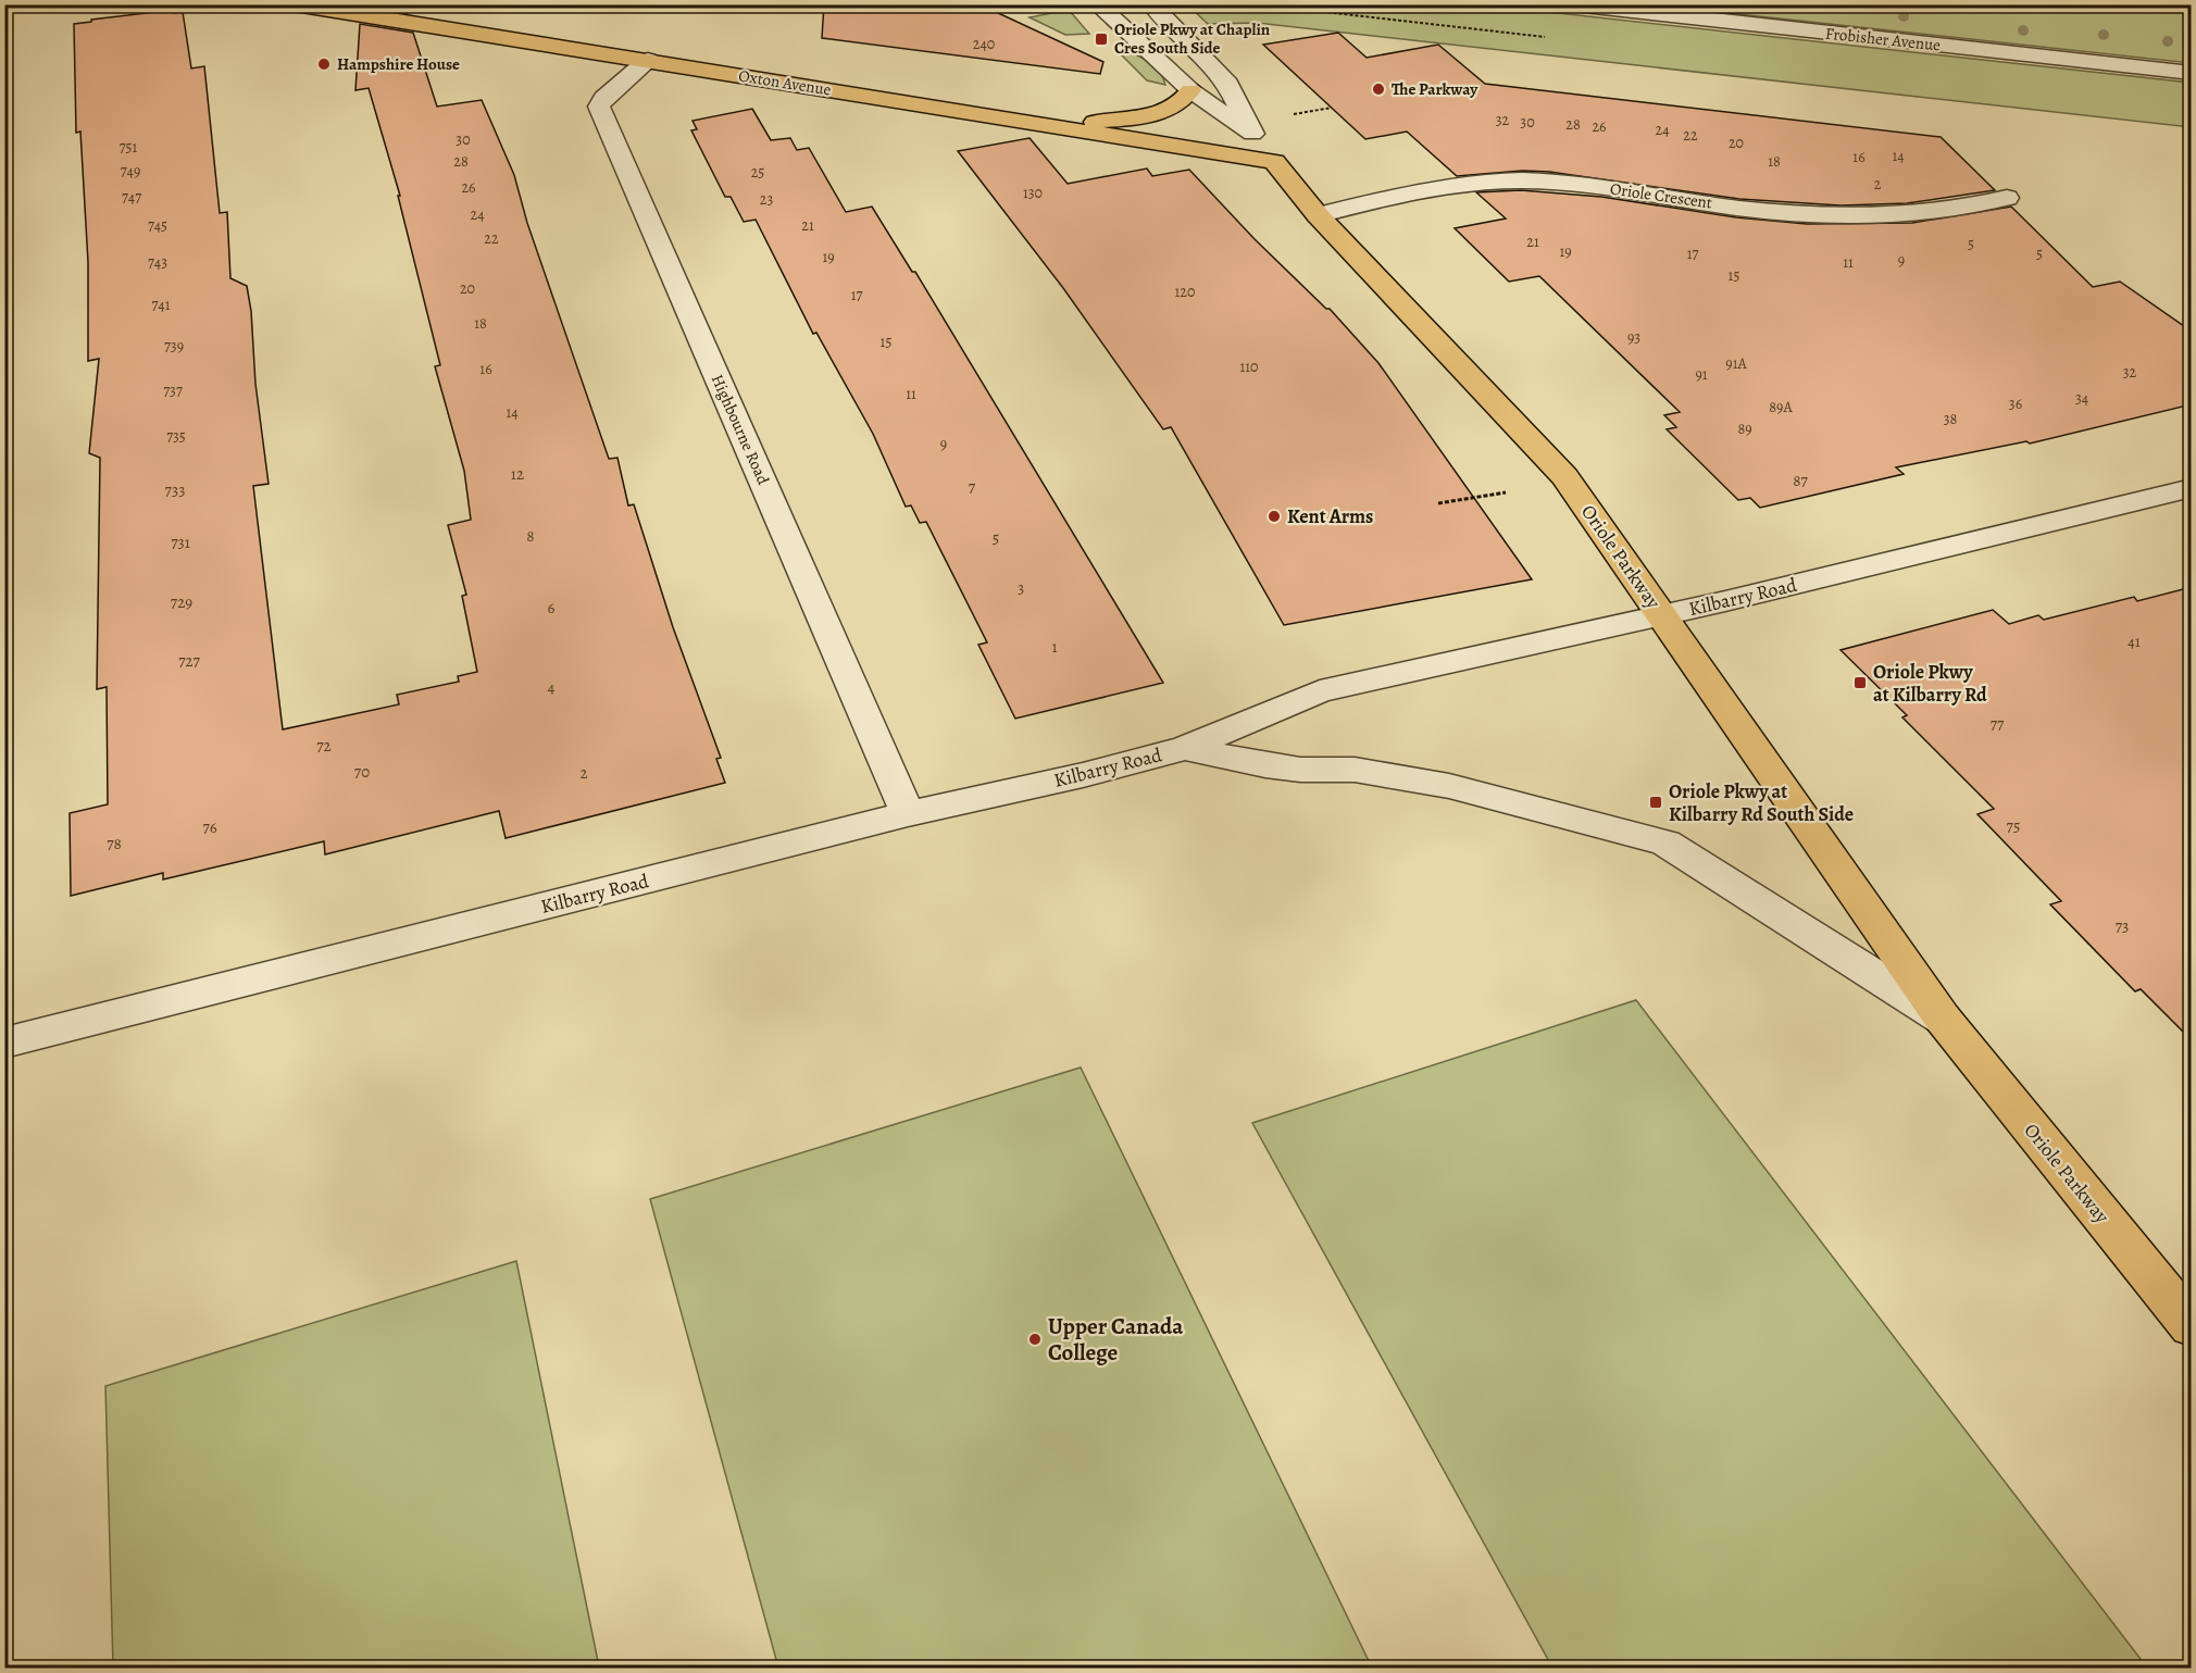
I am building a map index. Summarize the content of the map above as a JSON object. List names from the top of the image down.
{
  "streets": {
    "main road": ["Oxton Avenue", "Oriole Parkway"],
    "street": [
      "Frobisher Avenue",
      "Oriole Crescent",
      "Highbourne Road",
      "Kilbarry Road"
    ]
  },
  "crossings": [
    ["Oxton Avenue", "Highbourne Road"],
    ["Oxton Avenue", "Oriole Parkway"],
    ["Oriole Crescent", "Oriole Parkway"],
    ["Highbourne Road", "Kilbarry Road"],
    ["Oriole Parkway", "Kilbarry Road"]
  ],
  "places": {
    "transit": ["Oriole Pkwy at Chaplin Cres South Side", "Oriole Pkwy at Kilbarry Rd", "Oriole Pkwy at Kilbarry Rd South Side"],
    "other": [
      "Hampshire House",
      "The Parkway",
      "Kent Arms",
      "Upper Canada College"
    ]
  },
  "house_numbers": [
    "240",
    "32",
    "30",
    "28",
    "26",
    "24",
    "22",
    "30",
    "20",
    "751",
    "14",
    "16",
    "28",
    "18",
    "749",
    "25",
    "2",
    "26",
    "130",
    "747",
    "23",
    "24",
    "745",
    "21",
    "22",
    "21",
    "5",
    "19",
    "17",
    "5",
    "19",
    "9",
    "743",
    "11",
    "15",
    "20",
    "120",
    "17",
    "741",
    "18",
    "93",
    "15",
    "739",
    "91A",
    "110",
    "16",
    "32",
    "91",
    "737",
    "11",
    "34",
    "36",
    "89A",
    "14",
    "38",
    "89",
    "735",
    "9",
    "12",
    "87",
    "7",
    "733",
    "8",
    "5",
    "731",
    "3",
    "729",
    "6",
    "41",
    "1",
    "727",
    "4",
    "77",
    "72",
    "70",
    "2",
    "75",
    "76",
    "78",
    "73"
  ]
}
